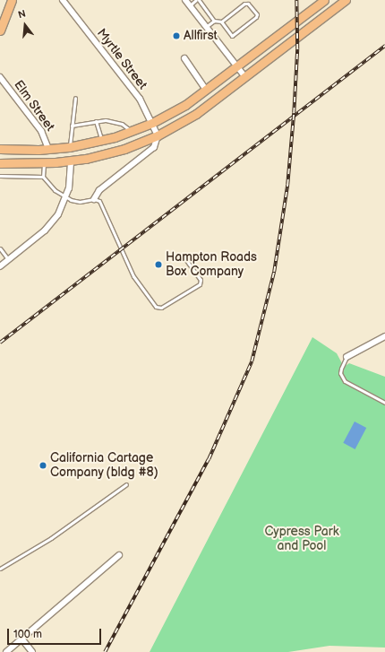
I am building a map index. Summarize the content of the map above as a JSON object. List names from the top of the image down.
{
  "streets": {
    "street": ["Myrtle Street", "Elm Street"]
  },
  "parks": ["Cypress Park and Pool"],
  "places": ["Allfirst", "Hampton Roads Box Company", "California Cartage Company (bldg #8)"],
  "scale_bar": "100 m",
  "north": "top"
}
